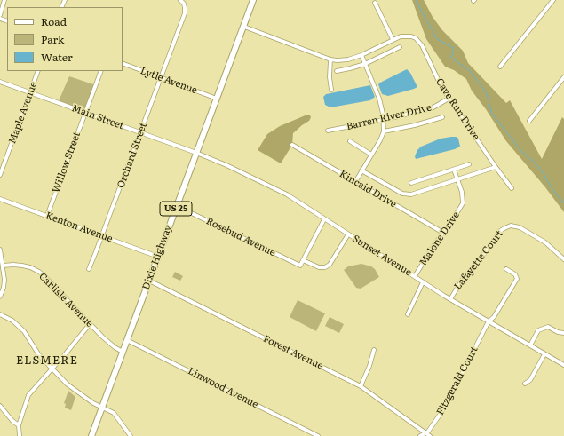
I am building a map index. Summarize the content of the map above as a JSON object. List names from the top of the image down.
{
  "streets": {
    "main road": ["US 25", "Dixie Highway"],
    "street": [
      "Lytle Avenue",
      "Cave Run Drive",
      "Maple Avenue",
      "Main Street",
      "Barren River Drive",
      "Orchard Street",
      "Willow Street",
      "Kincaid Drive",
      "Kenton Avenue",
      "Rosebud Avenue",
      "Malone Drive",
      "Sunset Avenue",
      "Lafayette Court",
      "Carlisle Avenue",
      "Forest Avenue",
      "Fitzgerald Court",
      "Linwood Avenue"
    ]
  },
  "crossings": [
    ["Lytle Avenue", "Orchard Street"],
    ["Lytle Avenue", "Dixie Highway"],
    ["Cave Run Drive", "Barren River Drive"],
    ["Cave Run Drive", "Dixie Highway"],
    ["Maple Avenue", "Main Street"],
    ["Main Street", "Orchard Street"],
    ["Main Street", "Willow Street"],
    ["Main Street", "Sunset Avenue"],
    ["Main Street", "Dixie Highway"],
    ["Orchard Street", "Kenton Avenue"],
    ["Willow Street", "Kenton Avenue"],
    ["Kincaid Drive", "Malone Drive"],
    ["Kenton Avenue", "Dixie Highway"],
    ["Rosebud Avenue", "Dixie Highway"],
    ["Malone Drive", "Sunset Avenue"],
    ["Sunset Avenue", "Dixie Highway"],
    ["Sunset Avenue", "Lafayette Court"],
    ["Sunset Avenue", "Fitzgerald Court"],
    ["Dixie Highway", "Carlisle Avenue"],
    ["Dixie Highway", "Forest Avenue"],
    ["Dixie Highway", "Linwood Avenue"],
    ["Forest Avenue", "Fitzgerald Court"]
  ],
  "districts": ["ELSMERE"],
  "legend": ["Road", "Park", "Water"]
}
